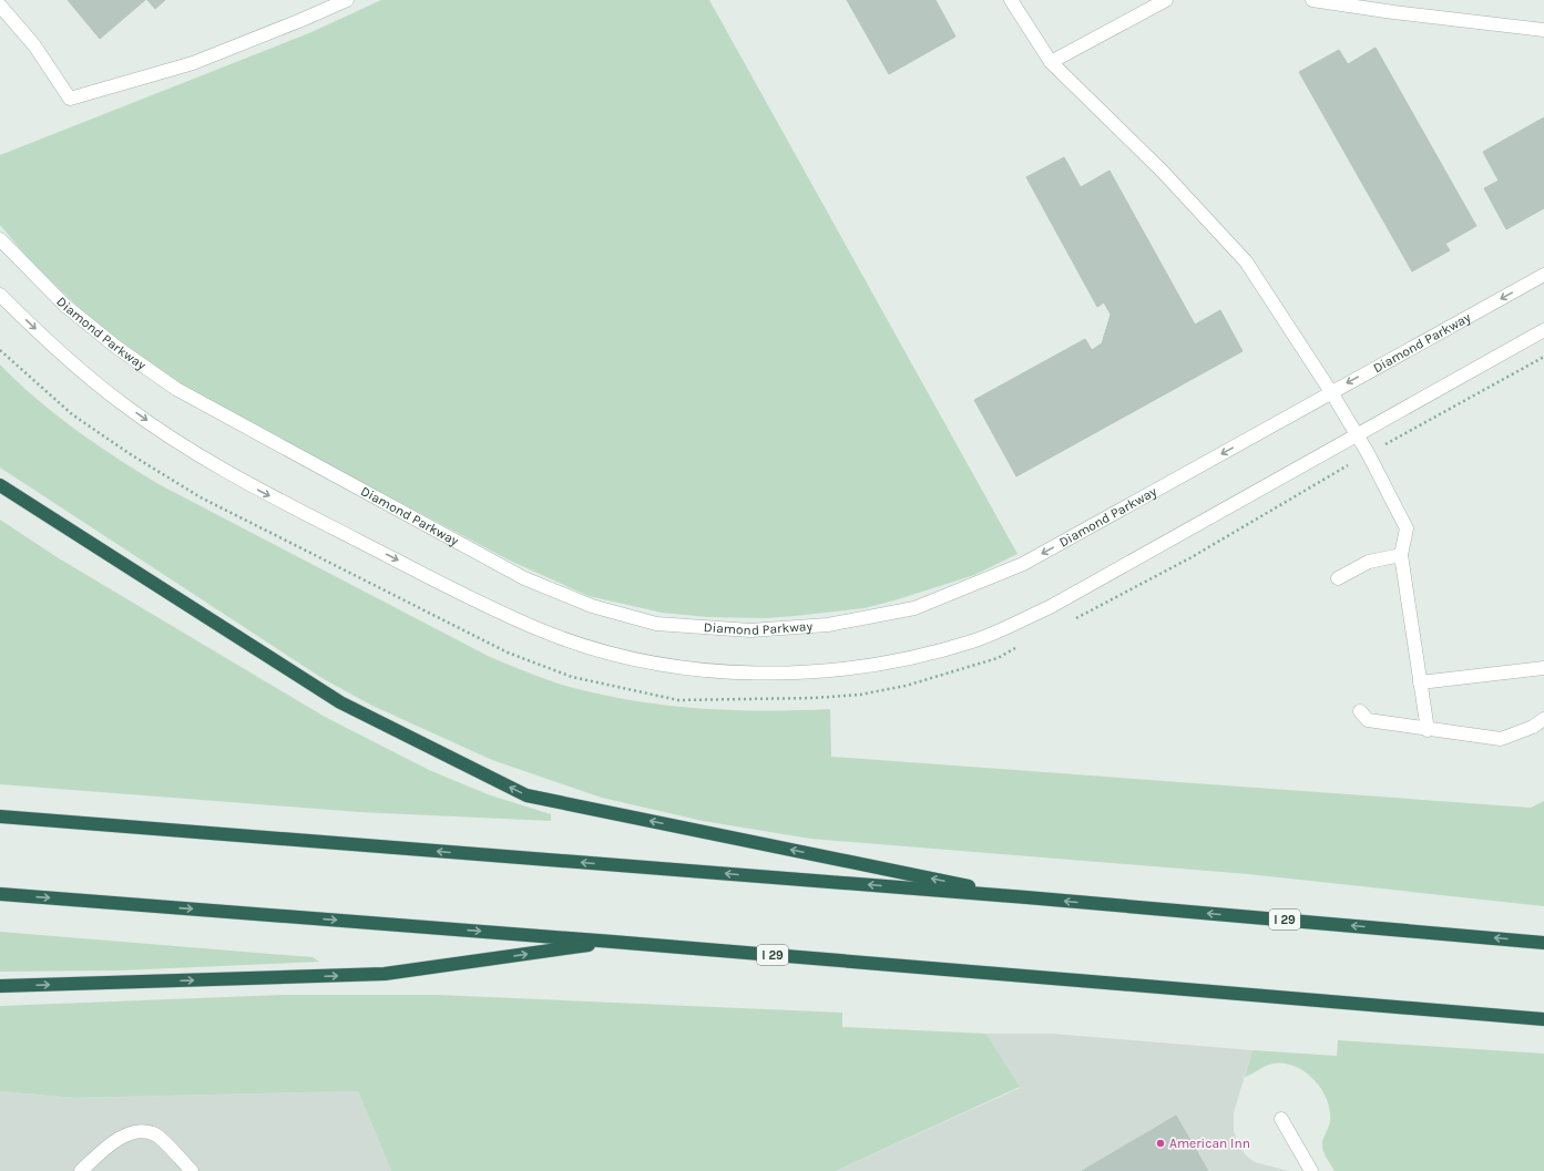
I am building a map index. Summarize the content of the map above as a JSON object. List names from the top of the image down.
{
  "streets": {
    "highway": ["I 29"],
    "street": ["Diamond Parkway"]
  },
  "one_way": ["Diamond Parkway"],
  "places": ["American Inn"]
}
